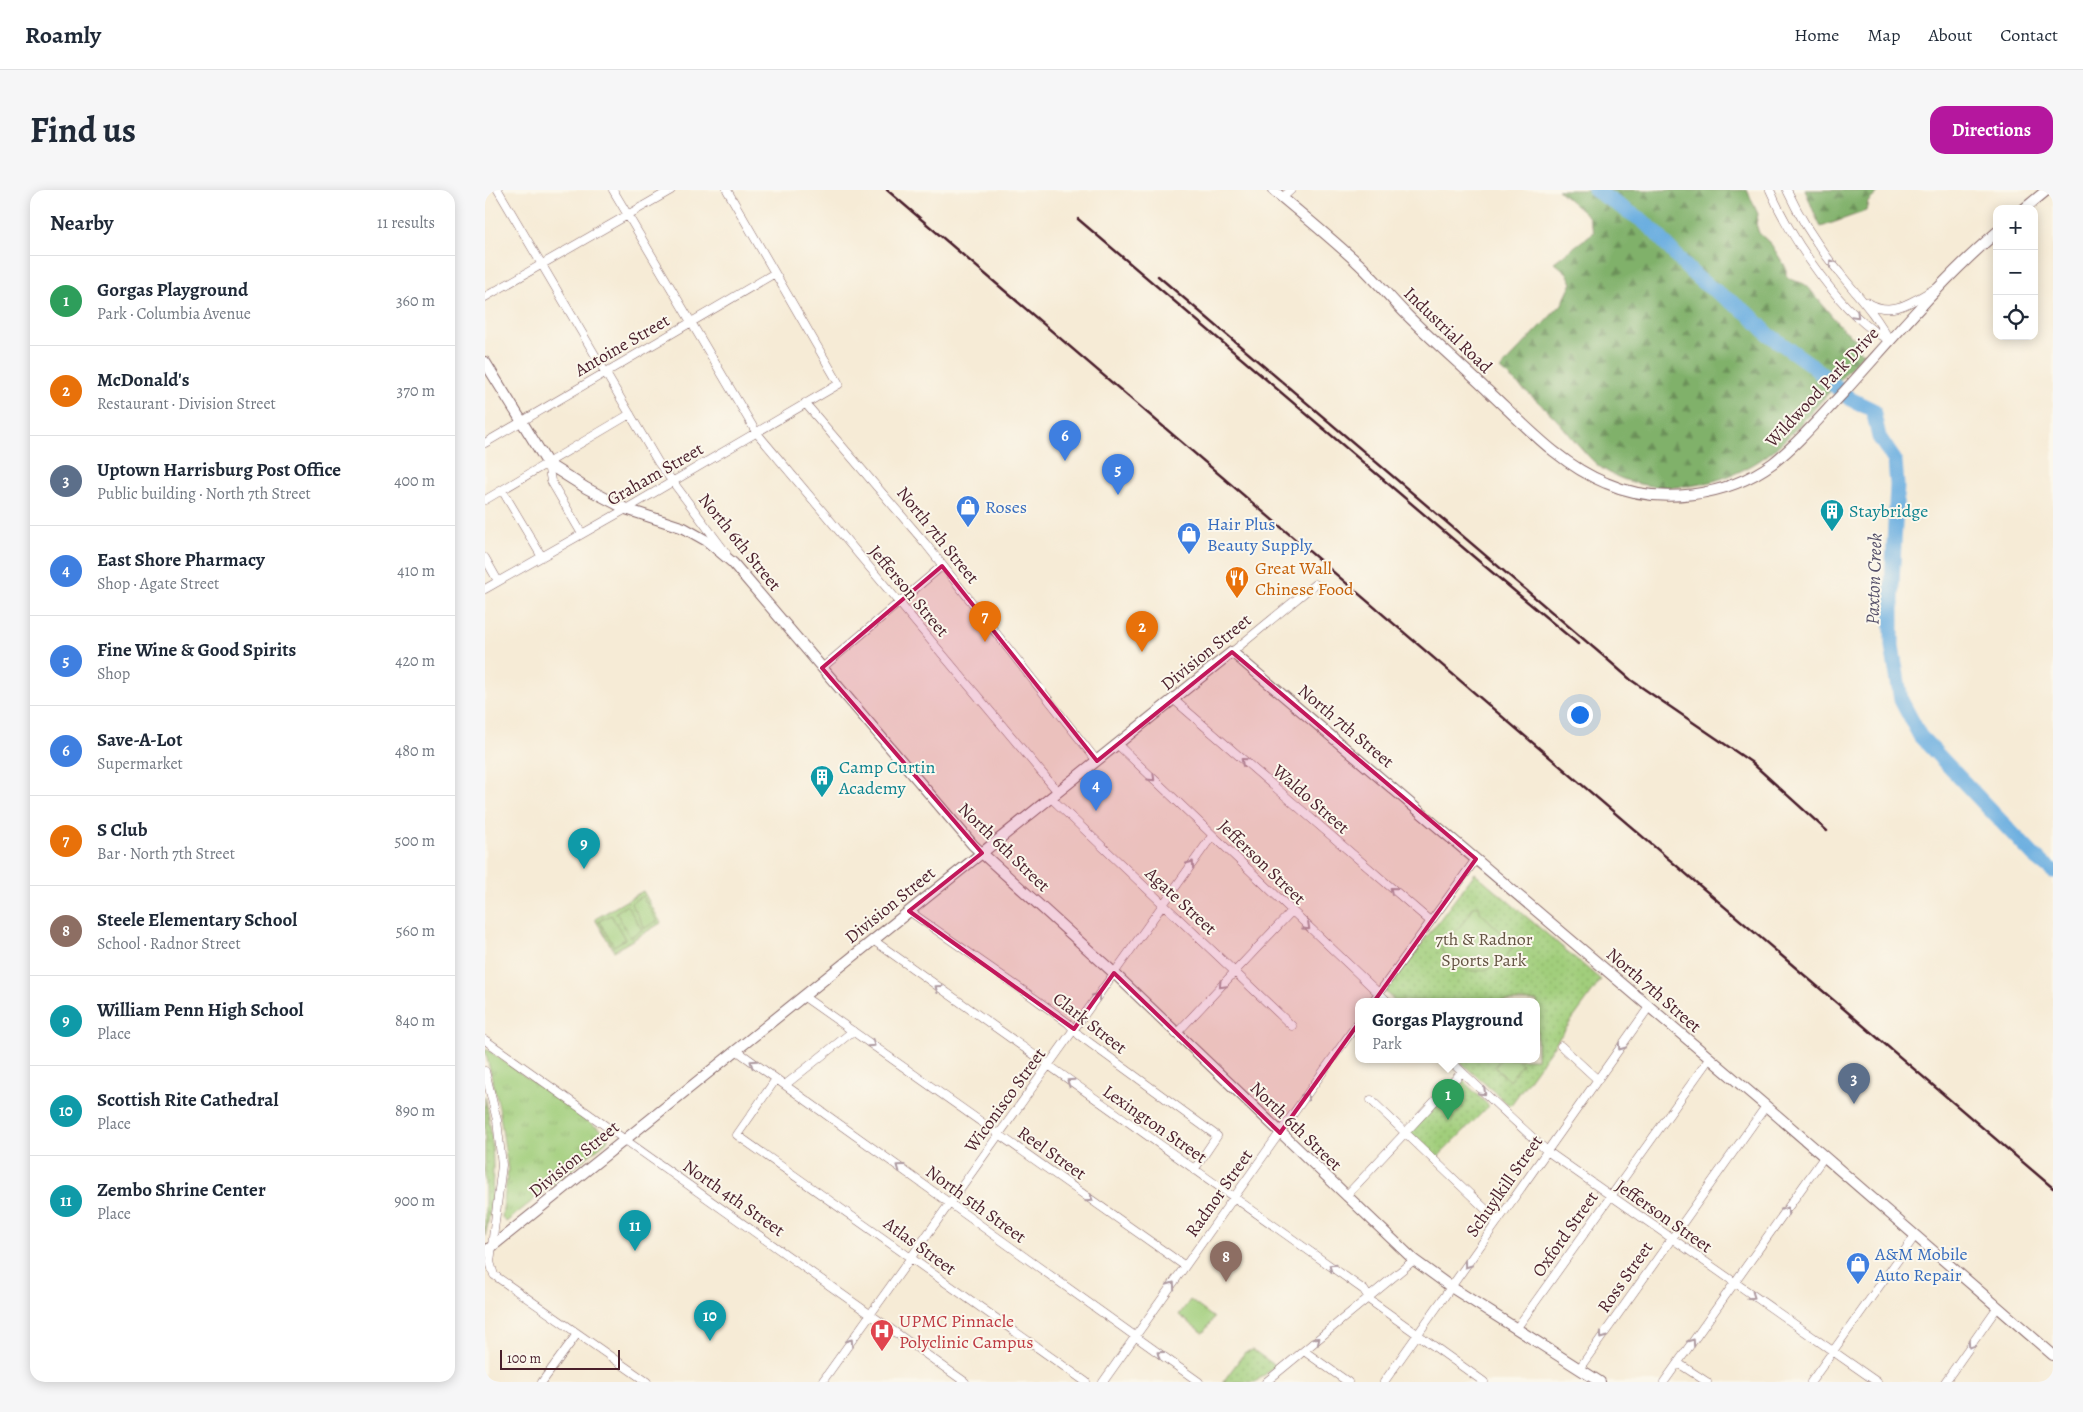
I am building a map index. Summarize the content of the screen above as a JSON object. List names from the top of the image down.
{
  "streets": {
    "main road": [
      "Industrial Road",
      "Wildwood Park Drive",
      "North 7th Street",
      "North 6th Street",
      "Division Street"
    ],
    "street": [
      "Antoine Street",
      "Graham Street",
      "Jefferson Street",
      "Waldo Street",
      "Agate Street",
      "Clark Street",
      "Wiconisco Street",
      "Lexington Street",
      "Reel Street",
      "Schuylkill Street",
      "Radnor Street",
      "North 4th Street",
      "North 5th Street",
      "Oxford Street",
      "Atlas Street",
      "Ross Street"
    ]
  },
  "crossings": [
    ["Industrial Road", "Wildwood Park Drive"],
    ["Antoine Street", "Graham Street"],
    ["Antoine Street", "North 6th Street"],
    ["Antoine Street", "Jefferson Street"],
    ["Graham Street", "North 7th Street"],
    ["Graham Street", "North 6th Street"],
    ["Graham Street", "Jefferson Street"],
    ["North 7th Street", "Division Street"],
    ["North 7th Street", "Schuylkill Street"],
    ["North 7th Street", "Oxford Street"],
    ["North 7th Street", "Ross Street"],
    ["North 6th Street", "Division Street"],
    ["North 6th Street", "Wiconisco Street"],
    ["North 6th Street", "Schuylkill Street"],
    ["North 6th Street", "Radnor Street"],
    ["North 6th Street", "Oxford Street"],
    ["North 6th Street", "Ross Street"],
    ["Jefferson Street", "Division Street"],
    ["Jefferson Street", "Agate Street"],
    ["Jefferson Street", "Wiconisco Street"],
    ["Jefferson Street", "Schuylkill Street"],
    ["Jefferson Street", "Oxford Street"],
    ["Jefferson Street", "Ross Street"],
    ["Division Street", "Waldo Street"],
    ["Division Street", "Agate Street"],
    ["Division Street", "Clark Street"],
    ["Division Street", "Lexington Street"],
    ["Division Street", "Reel Street"],
    ["Division Street", "North 4th Street"],
    ["Division Street", "North 5th Street"],
    ["Agate Street", "Wiconisco Street"],
    ["Clark Street", "Wiconisco Street"],
    ["Clark Street", "Lexington Street"],
    ["Wiconisco Street", "Lexington Street"],
    ["Wiconisco Street", "Reel Street"],
    ["Wiconisco Street", "North 4th Street"],
    ["Wiconisco Street", "North 5th Street"],
    ["Wiconisco Street", "Atlas Street"],
    ["Lexington Street", "Schuylkill Street"],
    ["Lexington Street", "Radnor Street"],
    ["Reel Street", "Radnor Street"],
    ["Radnor Street", "North 5th Street"],
    ["North 5th Street", "Atlas Street"]
  ],
  "one_way": [
    "Waldo Street",
    "Wiconisco Street",
    "Lexington Street",
    "Reel Street",
    "Schuylkill Street",
    "Radnor Street",
    "North 5th Street",
    "Ross Street"
  ],
  "water": ["Paxton Creek"],
  "parks": ["7th & Radnor Sports Park"],
  "places": {
    "shop": ["Roses", "Hair Plus Beauty Supply", "A&M Mobile Auto Repair"],
    "building": ["Staybridge", "Camp Curtin Academy"],
    "restaurant": ["Great Wall Chinese Food"],
    "hospital": ["UPMC Pinnacle Polyclinic Campus"]
  },
  "scale_bar": "100 m",
  "page": {
    "header": "Roamly",
    "nav": [
      "Home",
      "Map",
      "About",
      "Contact"
    ],
    "title": "Find us",
    "buttons": "Directions",
    "heading": ["Nearby", "11 results"],
    "map_buttons": ["+", "−"],
    "list": [
      {
        "mark": "1",
        "name": "Gorgas Playground",
        "note": "Park · Columbia Avenue",
        "value": "360 m"
      },
      {
        "mark": "2",
        "name": "McDonald's",
        "note": "Restaurant · Division Street",
        "value": "370 m"
      },
      {
        "mark": "3",
        "name": "Uptown Harrisburg Post Office",
        "note": "Public building · North 7th Street",
        "value": "400 m"
      },
      {
        "mark": "4",
        "name": "East Shore Pharmacy",
        "note": "Shop · Agate Street",
        "value": "410 m"
      },
      {
        "mark": "5",
        "name": "Fine Wine & Good Spirits",
        "note": "Shop",
        "value": "420 m"
      },
      {
        "mark": "6",
        "name": "Save-A-Lot",
        "note": "Supermarket",
        "value": "480 m"
      },
      {
        "mark": "7",
        "name": "S Club",
        "note": "Bar · North 7th Street",
        "value": "500 m"
      },
      {
        "mark": "8",
        "name": "Steele Elementary School",
        "note": "School · Radnor Street",
        "value": "560 m"
      },
      {
        "mark": "9",
        "name": "William Penn High School",
        "note": "Place",
        "value": "840 m"
      },
      {
        "mark": "10",
        "name": "Scottish Rite Cathedral",
        "note": "Place",
        "value": "890 m"
      },
      {
        "mark": "11",
        "name": "Zembo Shrine Center",
        "note": "Place",
        "value": "900 m"
      }
    ],
    "pins": [
      "6",
      "5",
      "7",
      "2",
      "4",
      "9",
      "3",
      "1",
      "11",
      "8",
      "10"
    ],
    "popup": ["Gorgas Playground", "Park"],
    "scale": "100 m"
  }
}
